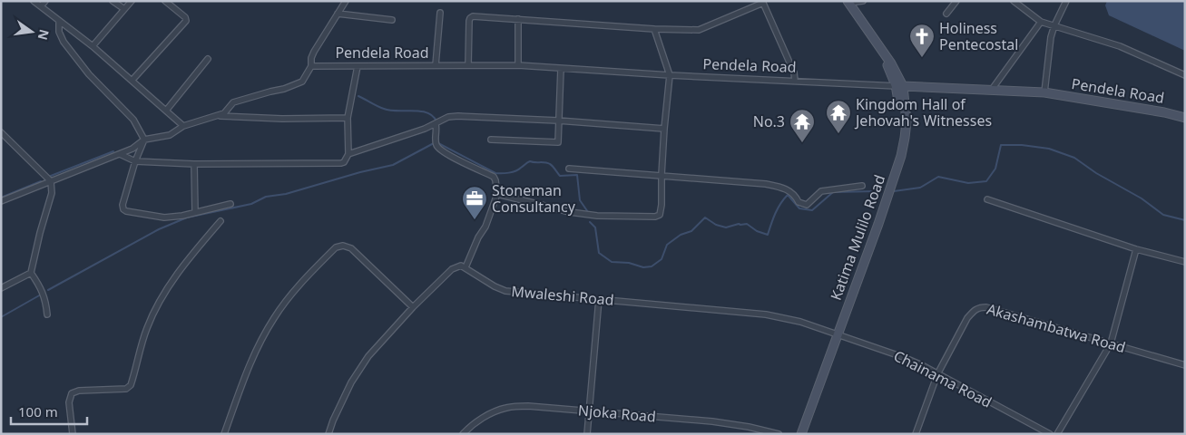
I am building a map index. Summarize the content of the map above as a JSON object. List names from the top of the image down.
{
  "streets": {
    "main road": ["Pendela Road", "Katima Mulilo Road"],
    "street": [
      "Mwaleshi Road",
      "Akashambatwa Road",
      "Chainama Road",
      "Njoka Road"
    ]
  },
  "crossings": [
    ["Pendela Road", "Katima Mulilo Road"],
    ["Katima Mulilo Road", "Mwaleshi Road"],
    ["Katima Mulilo Road", "Chainama Road"],
    ["Mwaleshi Road", "Chainama Road"],
    ["Akashambatwa Road", "Chainama Road"]
  ],
  "places": {
    "church": ["Holiness Pentecostal"],
    "temple": ["Kingdom Hall of Jehovah's Witnesses", "No.3"],
    "office": ["Stoneman Consultancy"]
  },
  "scale_bar": "100 m",
  "north": "right"
}
